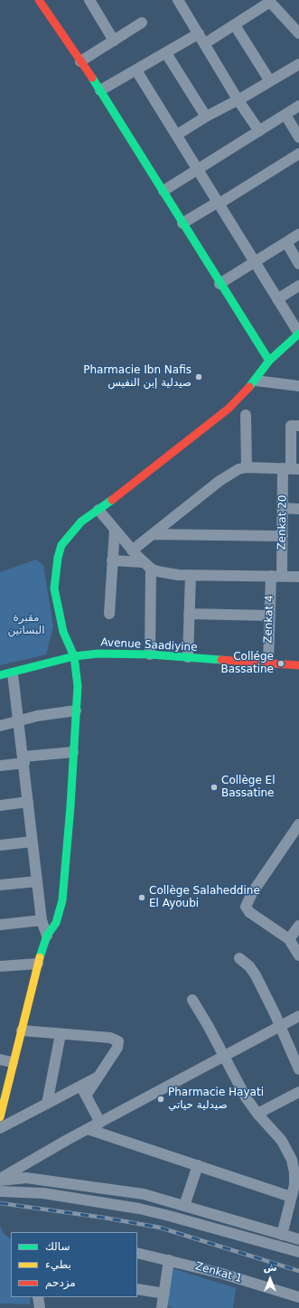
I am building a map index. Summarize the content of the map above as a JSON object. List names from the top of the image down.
{
  "streets": {
    "street": [
      "Zenkat 20",
      "Zenkat 4",
      "Avenue Saadiyine",
      "Zenkat 1"
    ]
  },
  "crossings": [
    ["Zenkat 20", "Zenkat 4"],
    ["Zenkat 4", "Avenue Saadiyine"]
  ],
  "parks": ["مقبرة البساتين"],
  "places": [
    "Pharmacie Ibn Nafis صيدلية إبن النفيس",
    "Collége Bassatine",
    "Collège El Bassatine",
    "Collège Salaheddine El Ayoubi",
    "Pharmacie Hayati صيدلية حياتي"
  ],
  "legend": ["سالك", "بطيء", "مزدحم"],
  "north": "top"
}
